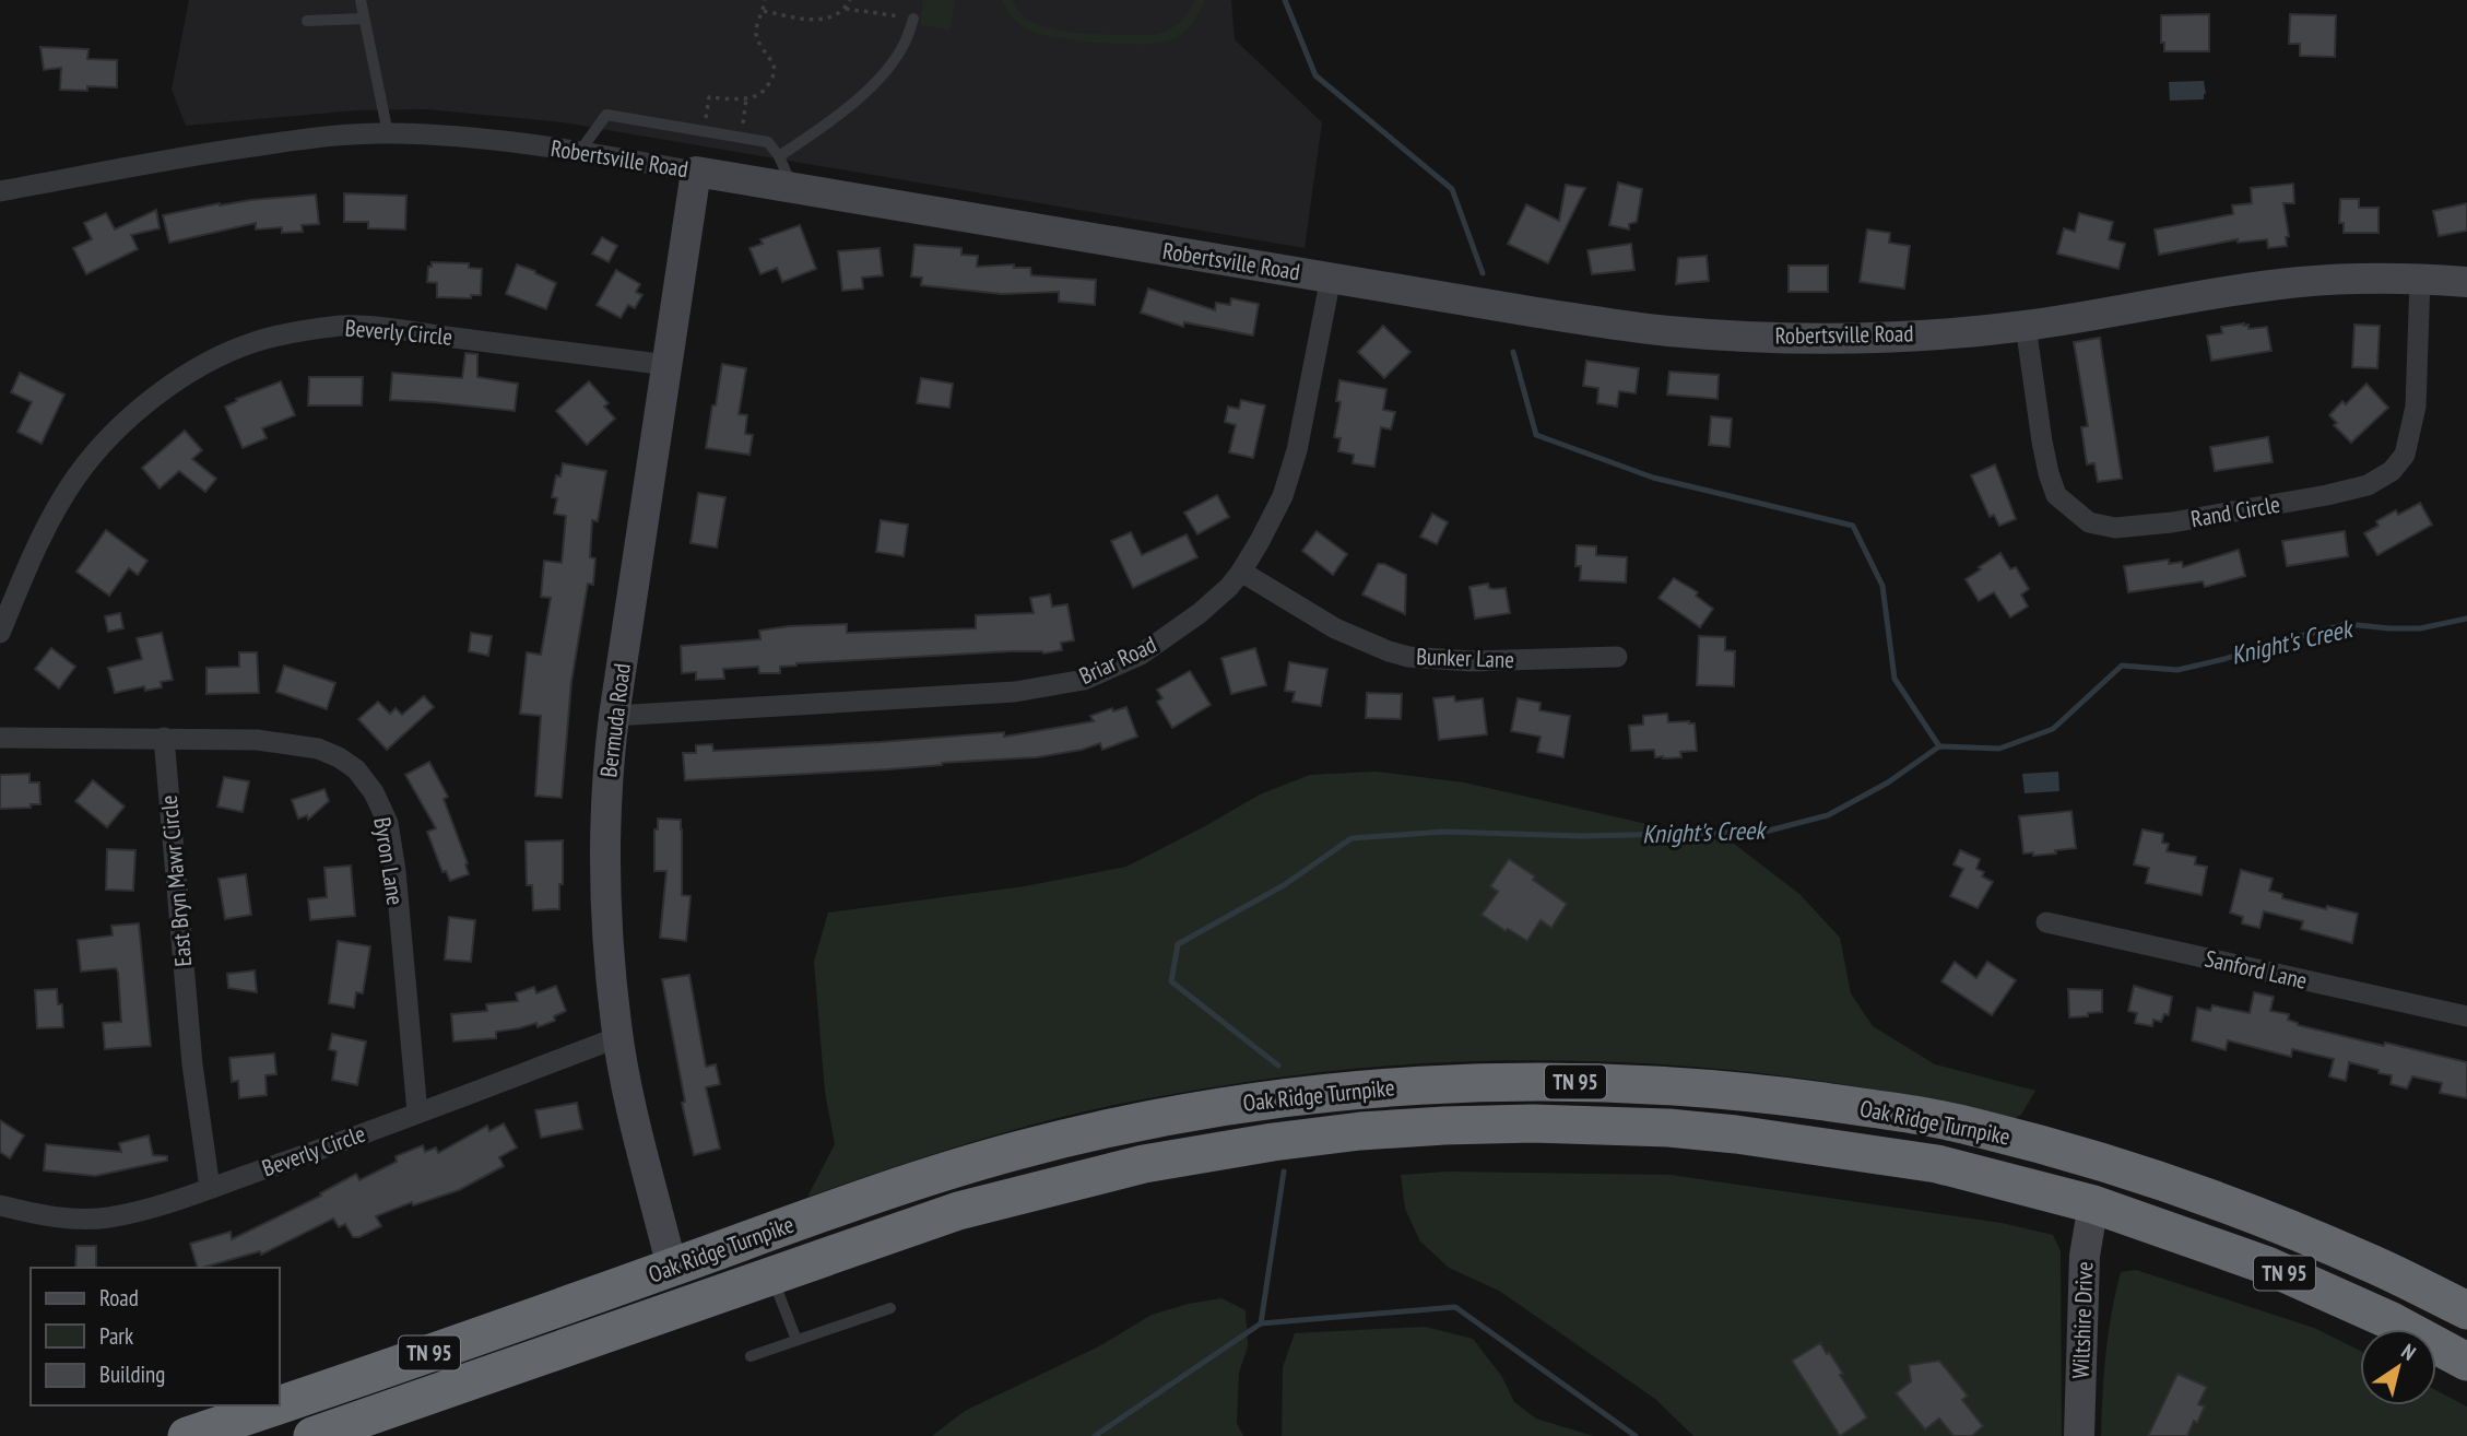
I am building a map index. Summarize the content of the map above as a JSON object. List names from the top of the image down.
{
  "streets": {
    "highway": ["TN 95", "Oak Ridge Turnpike"],
    "street": [
      "Robertsville Road",
      "Beverly Circle",
      "Rand Circle",
      "Bunker Lane",
      "Briar Road",
      "Bermuda Road",
      "Byron Lane",
      "East Bryn Mawr Circle",
      "Sanford Lane",
      "Wiltshire Drive"
    ]
  },
  "crossings": [
    ["Robertsville Road", "Rand Circle"],
    ["Robertsville Road", "Briar Road"],
    ["Robertsville Road", "Bermuda Road"],
    ["Beverly Circle", "Bermuda Road"],
    ["Beverly Circle", "Byron Lane"],
    ["Beverly Circle", "East Bryn Mawr Circle"],
    ["Bunker Lane", "Briar Road"],
    ["Briar Road", "Bermuda Road"],
    ["Bermuda Road", "Oak Ridge Turnpike"],
    ["Byron Lane", "East Bryn Mawr Circle"],
    ["Oak Ridge Turnpike", "Wiltshire Drive"]
  ],
  "water": ["Knight's Creek"],
  "legend": ["Road", "Park", "Building"],
  "north": "top right"
}
